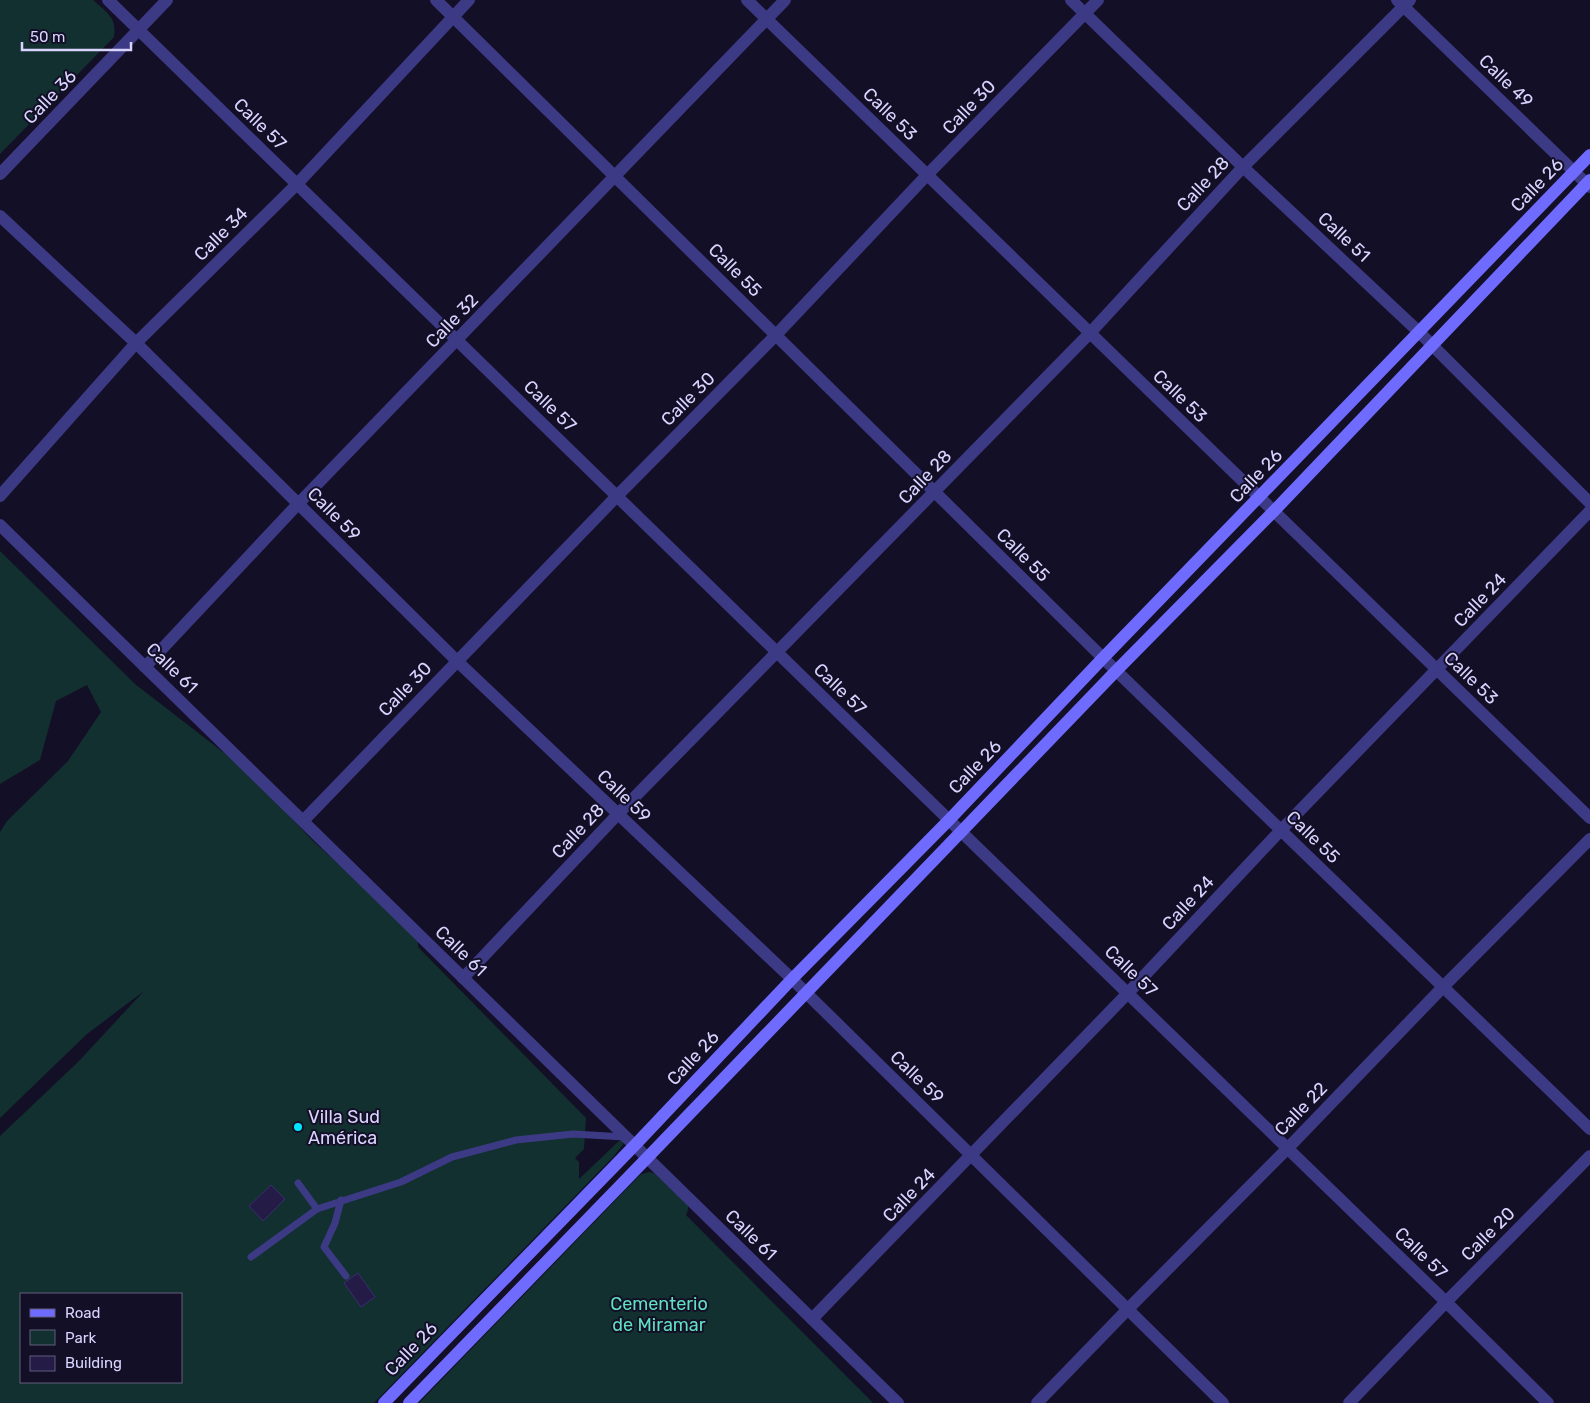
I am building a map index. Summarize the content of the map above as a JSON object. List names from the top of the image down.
{
  "streets": {
    "main road": ["Calle 26"],
    "street": [
      "Calle 49",
      "Calle 36",
      "Calle 30",
      "Calle 53",
      "Calle 57",
      "Calle 28",
      "Calle 34",
      "Calle 51",
      "Calle 55",
      "Calle 32",
      "Calle 59",
      "Calle 24",
      "Calle 61",
      "Calle 22",
      "Calle 20"
    ]
  },
  "crossings": [
    ["Calle 49", "Calle 28"],
    ["Calle 49", "Calle 26"],
    ["Calle 36", "Calle 57"],
    ["Calle 30", "Calle 53"],
    ["Calle 30", "Calle 57"],
    ["Calle 30", "Calle 51"],
    ["Calle 30", "Calle 55"],
    ["Calle 30", "Calle 59"],
    ["Calle 30", "Calle 61"],
    ["Calle 53", "Calle 28"],
    ["Calle 53", "Calle 26"],
    ["Calle 53", "Calle 32"],
    ["Calle 53", "Calle 24"],
    ["Calle 57", "Calle 28"],
    ["Calle 57", "Calle 26"],
    ["Calle 57", "Calle 34"],
    ["Calle 57", "Calle 32"],
    ["Calle 57", "Calle 24"],
    ["Calle 57", "Calle 22"],
    ["Calle 57", "Calle 20"],
    ["Calle 28", "Calle 51"],
    ["Calle 28", "Calle 55"],
    ["Calle 28", "Calle 59"],
    ["Calle 28", "Calle 61"],
    ["Calle 26", "Calle 51"],
    ["Calle 26", "Calle 55"],
    ["Calle 26", "Calle 59"],
    ["Calle 26", "Calle 61"],
    ["Calle 34", "Calle 55"],
    ["Calle 34", "Calle 59"],
    ["Calle 55", "Calle 32"],
    ["Calle 55", "Calle 24"],
    ["Calle 55", "Calle 22"],
    ["Calle 32", "Calle 59"],
    ["Calle 32", "Calle 61"],
    ["Calle 59", "Calle 24"],
    ["Calle 59", "Calle 22"],
    ["Calle 24", "Calle 61"]
  ],
  "parks": ["Cementerio de Miramar"],
  "places": ["Villa Sud América"],
  "legend": ["Road", "Park", "Building"],
  "scale_bar": "50 m"
}
